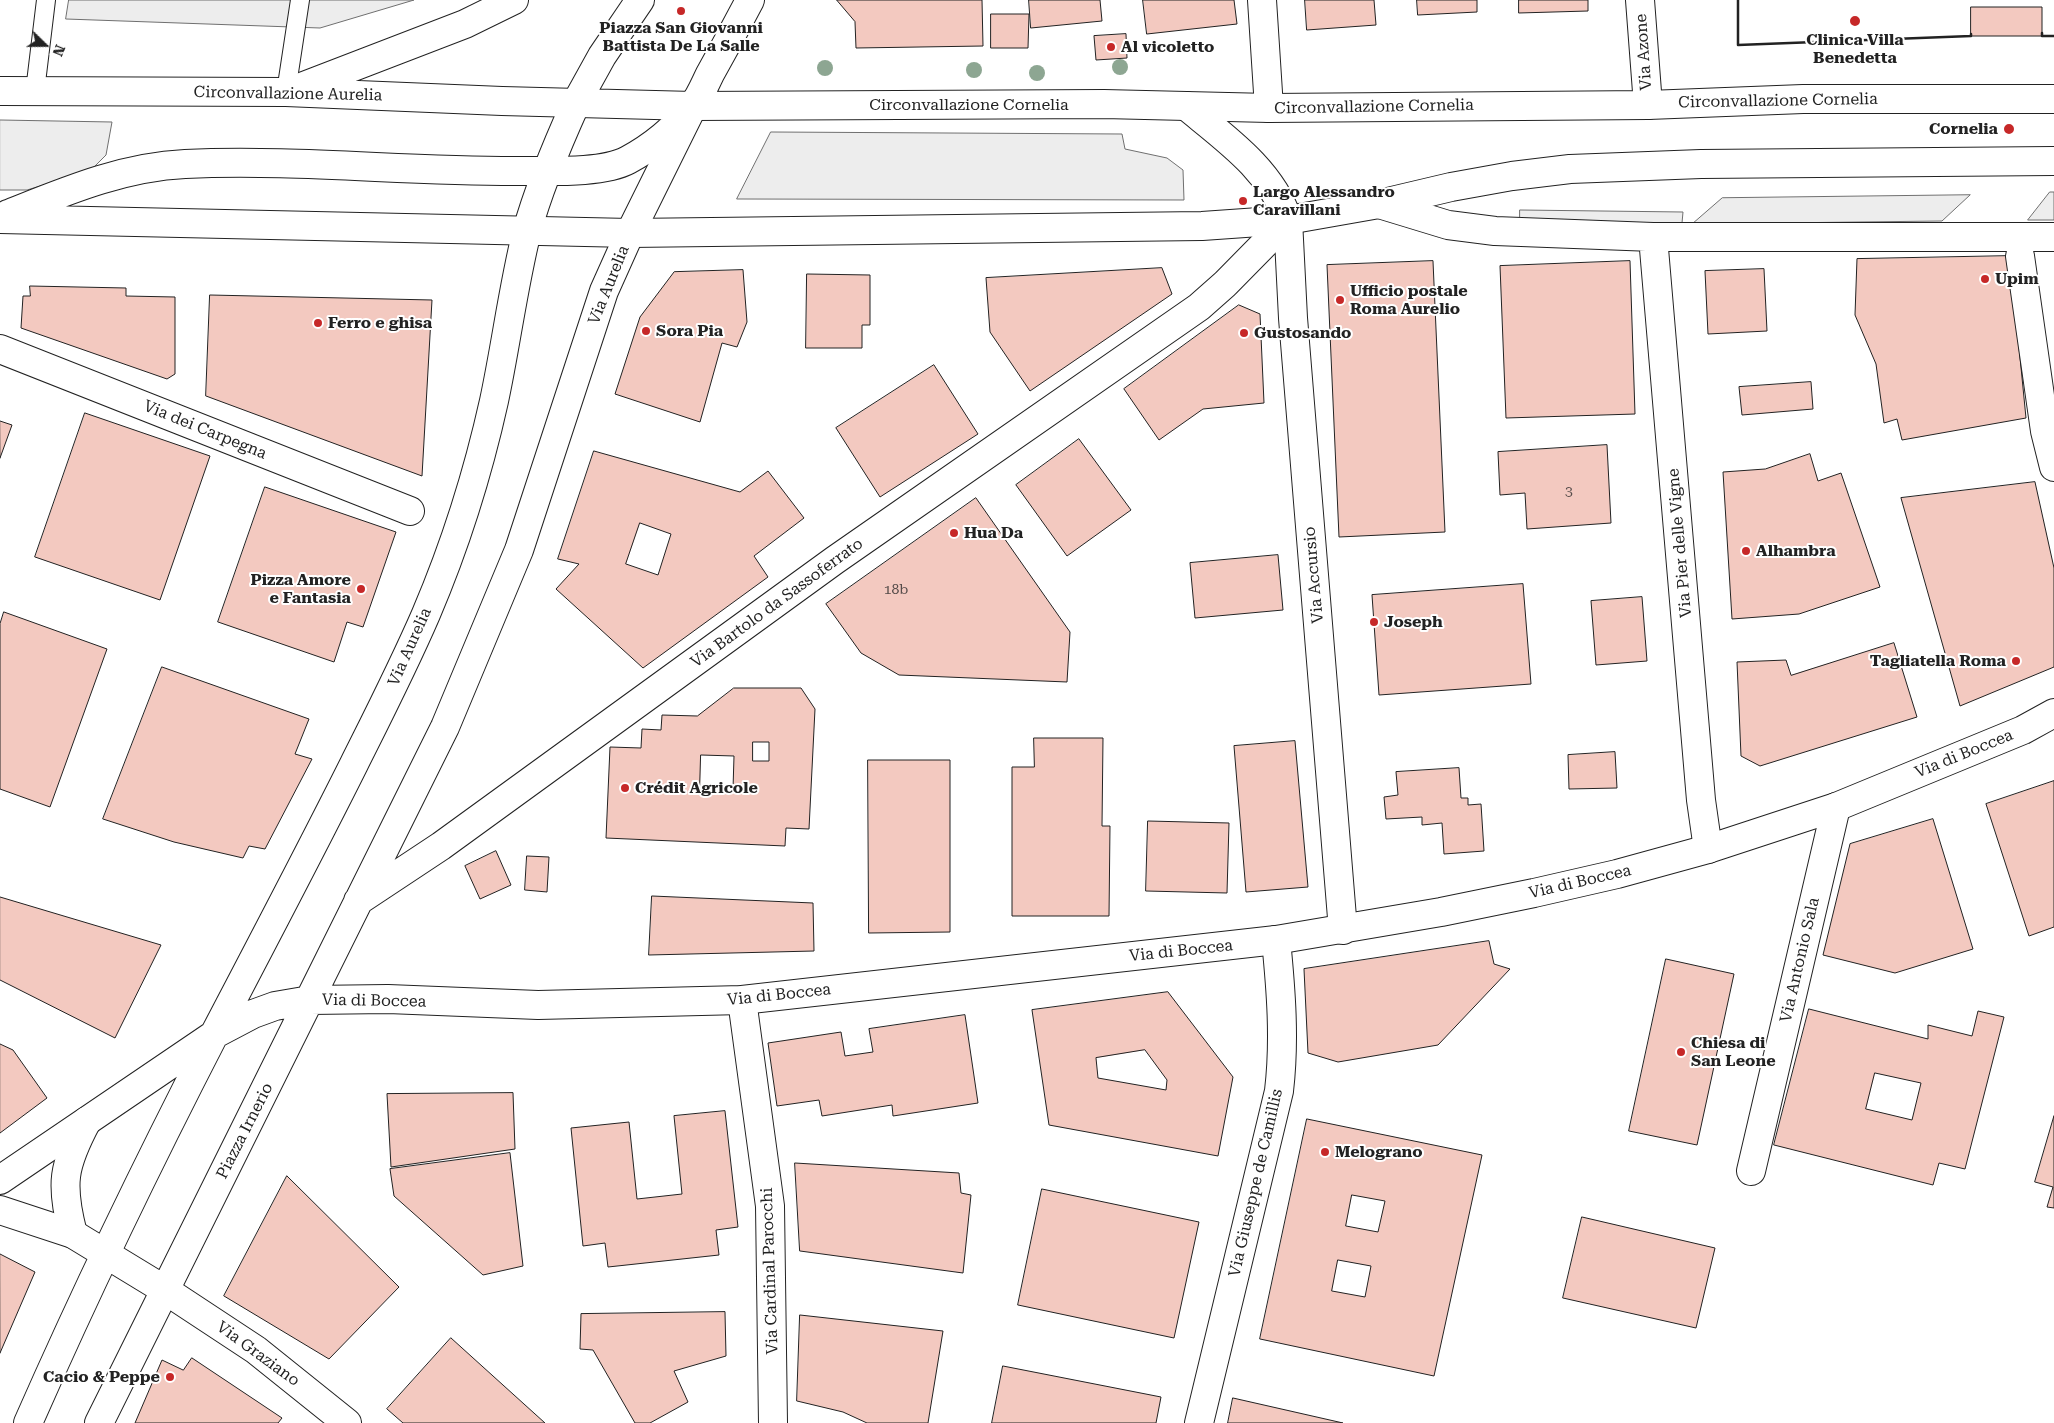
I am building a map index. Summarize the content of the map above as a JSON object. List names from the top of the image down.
{
  "streets": {
    "main road": [
      "Via Azone",
      "Circonvallazione Aurelia",
      "Circonvallazione Cornelia",
      "Via Aurelia",
      "Via dei Carpegna",
      "Via Pier delle Vigne",
      "Via Accursio",
      "Via Bartolo da Sassoferrato",
      "Via di Boccea",
      "Via Antonio Sala",
      "Piazza Irnerio",
      "Via Giuseppe de Camillis",
      "Via Cardinal Parocchi",
      "Via Graziano"
    ]
  },
  "crossings": [
    ["Via Azone", "Circonvallazione Cornelia"],
    ["Via Aurelia", "Via Bartolo da Sassoferrato"],
    ["Via Aurelia", "Via di Boccea"],
    ["Via Aurelia", "Piazza Irnerio"],
    ["Via Pier delle Vigne", "Via di Boccea"],
    ["Via Accursio", "Via Bartolo da Sassoferrato"],
    ["Via Accursio", "Via di Boccea"],
    ["Via di Boccea", "Via Antonio Sala"],
    ["Via di Boccea", "Piazza Irnerio"],
    ["Via di Boccea", "Via Giuseppe de Camillis"],
    ["Via di Boccea", "Via Cardinal Parocchi"],
    ["Piazza Irnerio", "Via Graziano"]
  ],
  "places": [
    "Piazza San Giovanni Battista De La Salle",
    "Clinica Villa Benedetta",
    "Al vicoletto",
    "Cornelia",
    "Largo Alessandro Caravillani",
    "Upim",
    "Ufficio postale Roma Aurelio",
    "Ferro e ghisa",
    "Sora Pia",
    "Gustosando",
    "Hua Da",
    "Alhambra",
    "Pizza Amore e Fantasia",
    "Joseph",
    "Tagliatella Roma",
    "Crédit Agricole",
    "Chiesa di San Leone",
    "Melograno",
    "Cacio & Peppe"
  ],
  "house_numbers": ["3", "18b"],
  "north": "right"
}
